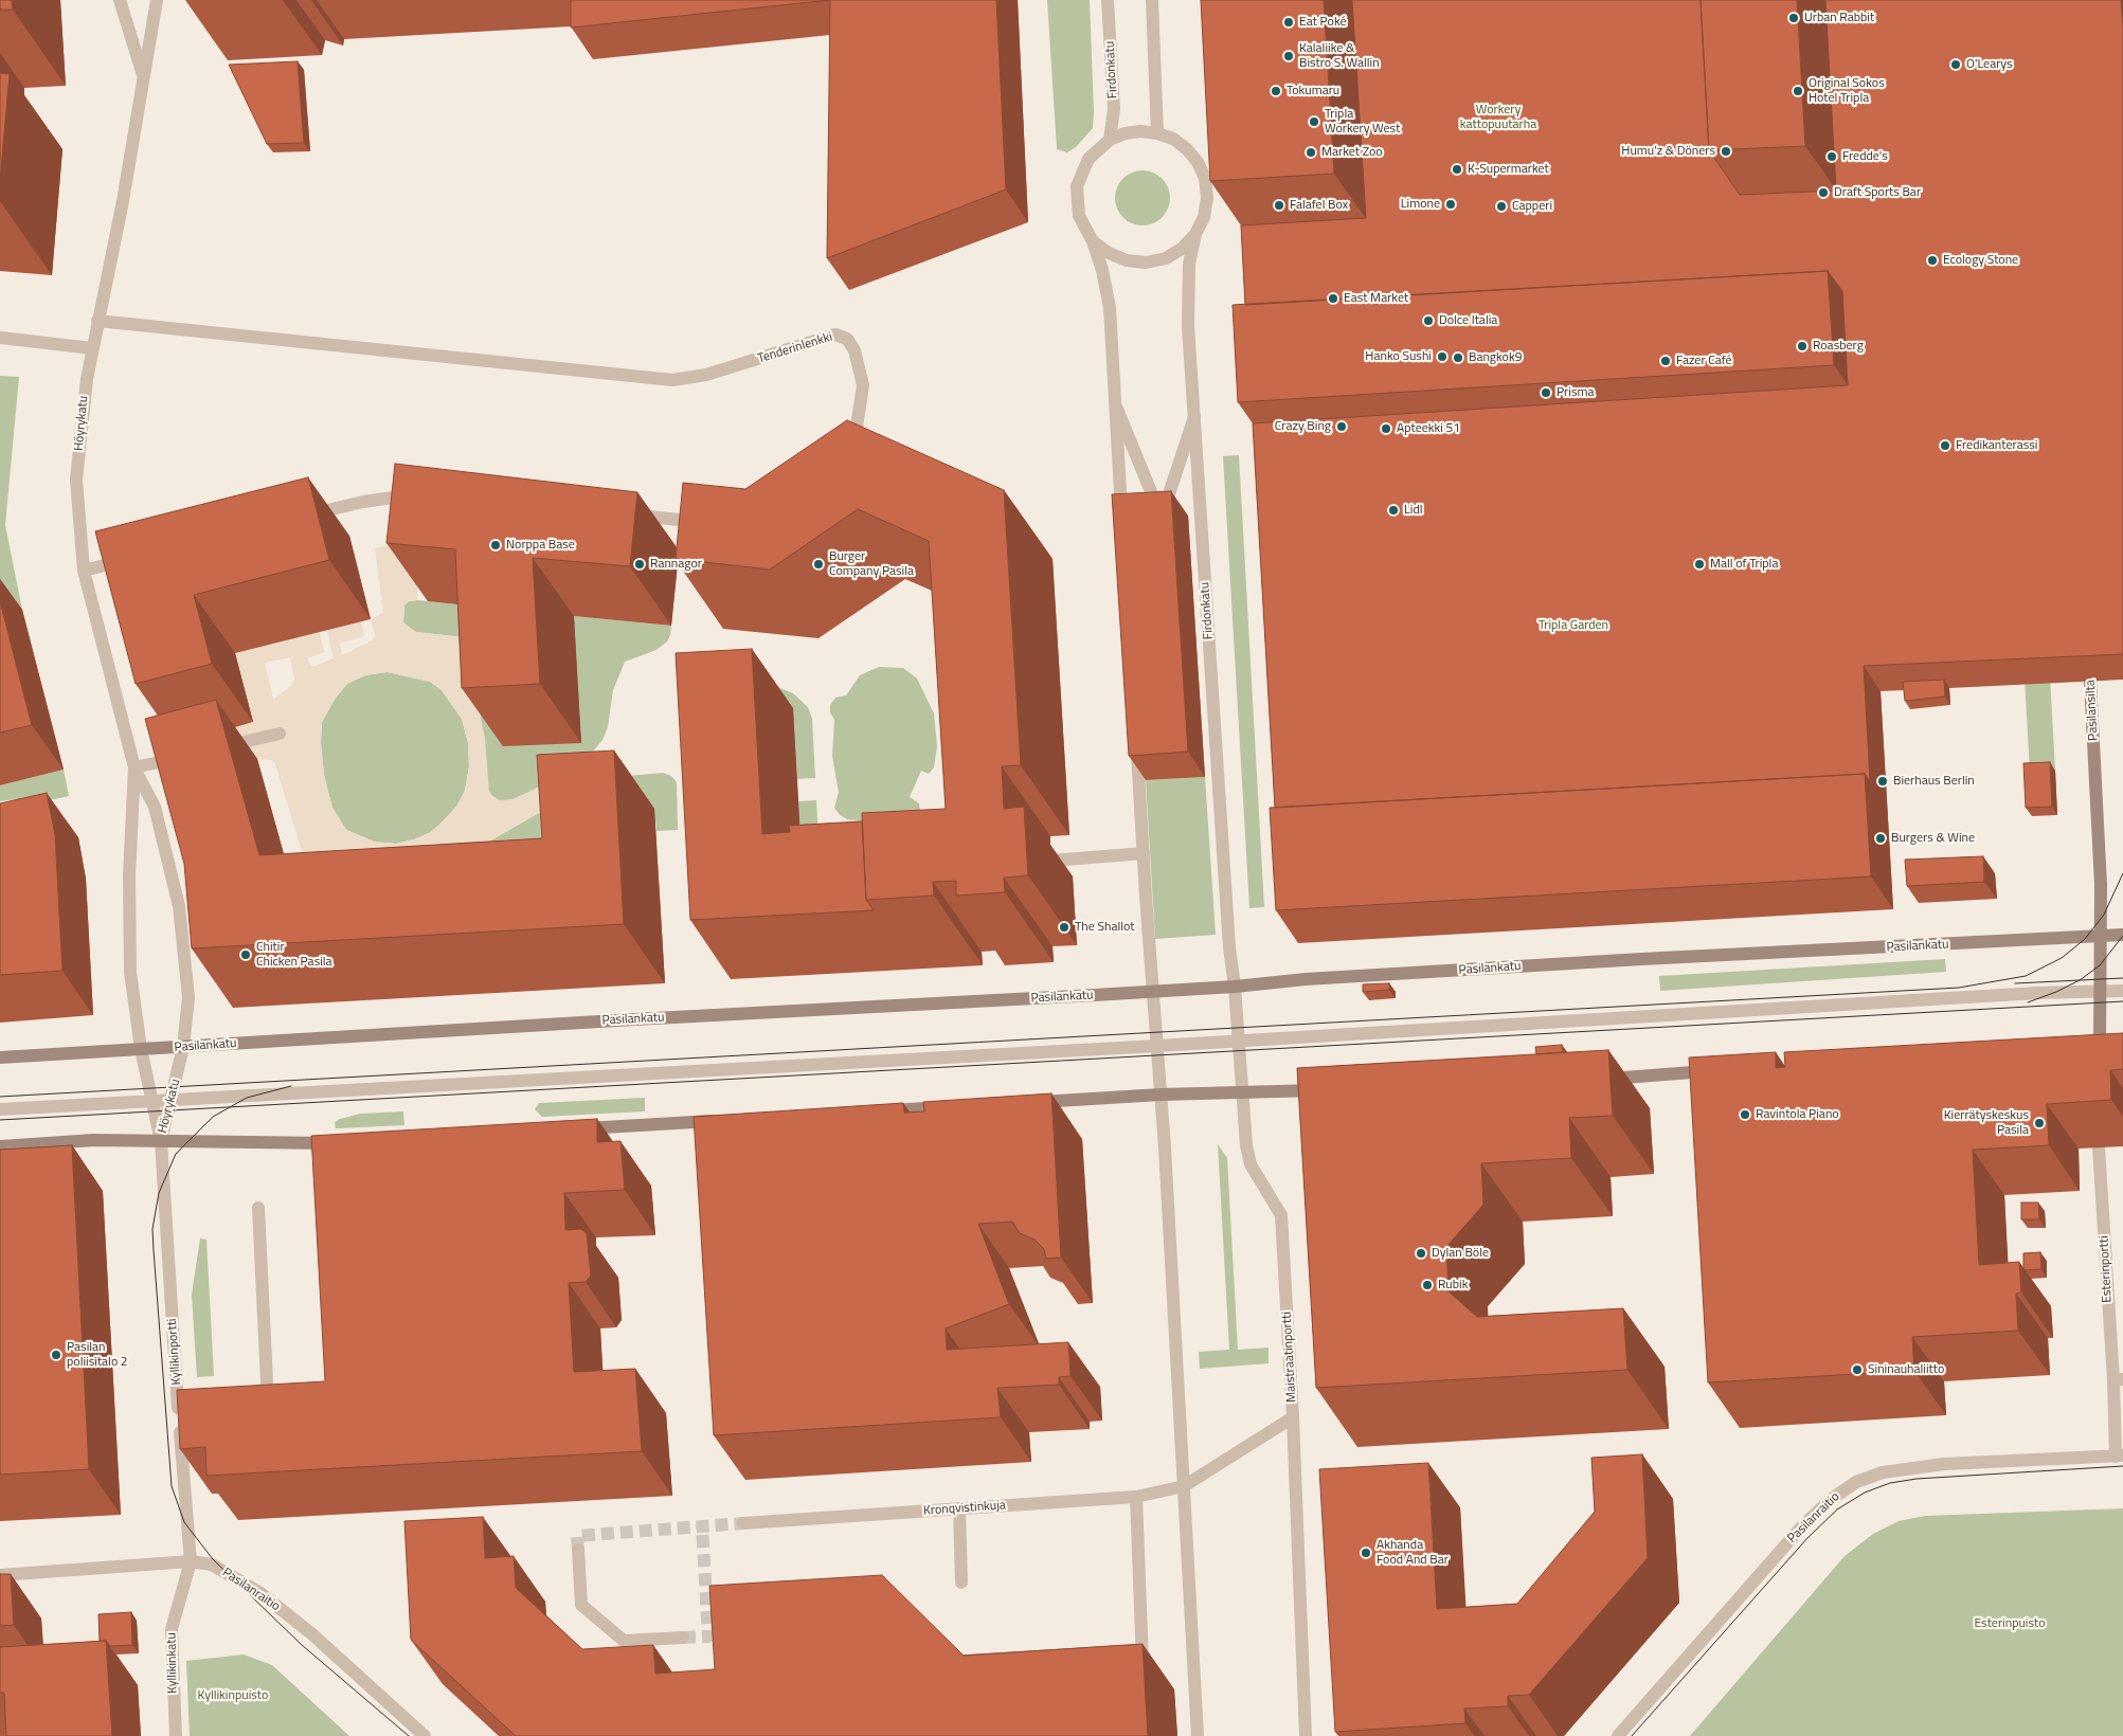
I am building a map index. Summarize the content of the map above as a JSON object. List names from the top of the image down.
{
  "streets": {
    "street": [
      "Firdonkatu",
      "Tenderinlenkki",
      "Höyrykatu",
      "Pasilansilta",
      "Pasilankatu",
      "Esterinportti",
      "Kyllikinportti",
      "Maistraatinportti",
      "Kronqvistinkuja",
      "Pasilanraitio",
      "Kyllikinkatu"
    ]
  },
  "crossings": [
    ["Firdonkatu", "Pasilankatu"],
    ["Firdonkatu", "Maistraatinportti"],
    ["Tenderinlenkki", "Höyrykatu"],
    ["Höyrykatu", "Pasilankatu"],
    ["Höyrykatu", "Kyllikinportti"],
    ["Pasilansilta", "Pasilankatu"],
    ["Pasilankatu", "Maistraatinportti"],
    ["Esterinportti", "Pasilanraitio"],
    ["Kyllikinportti", "Pasilanraitio"],
    ["Kyllikinportti", "Kyllikinkatu"],
    ["Maistraatinportti", "Kronqvistinkuja"],
    ["Pasilanraitio", "Kyllikinkatu"]
  ],
  "parks": [
    "Workery kattopuutarha",
    "Tripla Garden",
    "Esterinpuisto",
    "Kyllikinpuisto"
  ],
  "places": [
    "Urban Rabbit",
    "Eat Poké",
    "Kalaliike & Bistro S. Wallin",
    "O'Learys",
    "Tokumaru",
    "Original Sokos Hotel Tripla",
    "Tripla Workery West",
    "Humu'z & Döners",
    "Market Zoo",
    "Fredde's",
    "K-Supermarket",
    "Draft Sports Bar",
    "Limone",
    "Falafel Box",
    "Capperi",
    "Ecology Stone",
    "East Market",
    "Dolce Italia",
    "Roasberg",
    "Hanko Sushi",
    "Bangkok9",
    "Fazer Café",
    "Prisma",
    "Crazy Bing",
    "Apteekki 51",
    "Fredikanterassi",
    "Lidl",
    "Norppa Base",
    "Rannagor",
    "Burger Company Pasila",
    "Mall of Tripla",
    "Bierhaus Berlin",
    "Burgers & Wine",
    "The Shallot",
    "Chitir Chicken Pasila",
    "Ravintola Piano",
    "Kierrätyskeskus Pasila",
    "Dylan Böle",
    "Rubik",
    "Pasilan poliisitalo 2",
    "Sininauhaliitto",
    "Akhanda Food And Bar"
  ]
}
